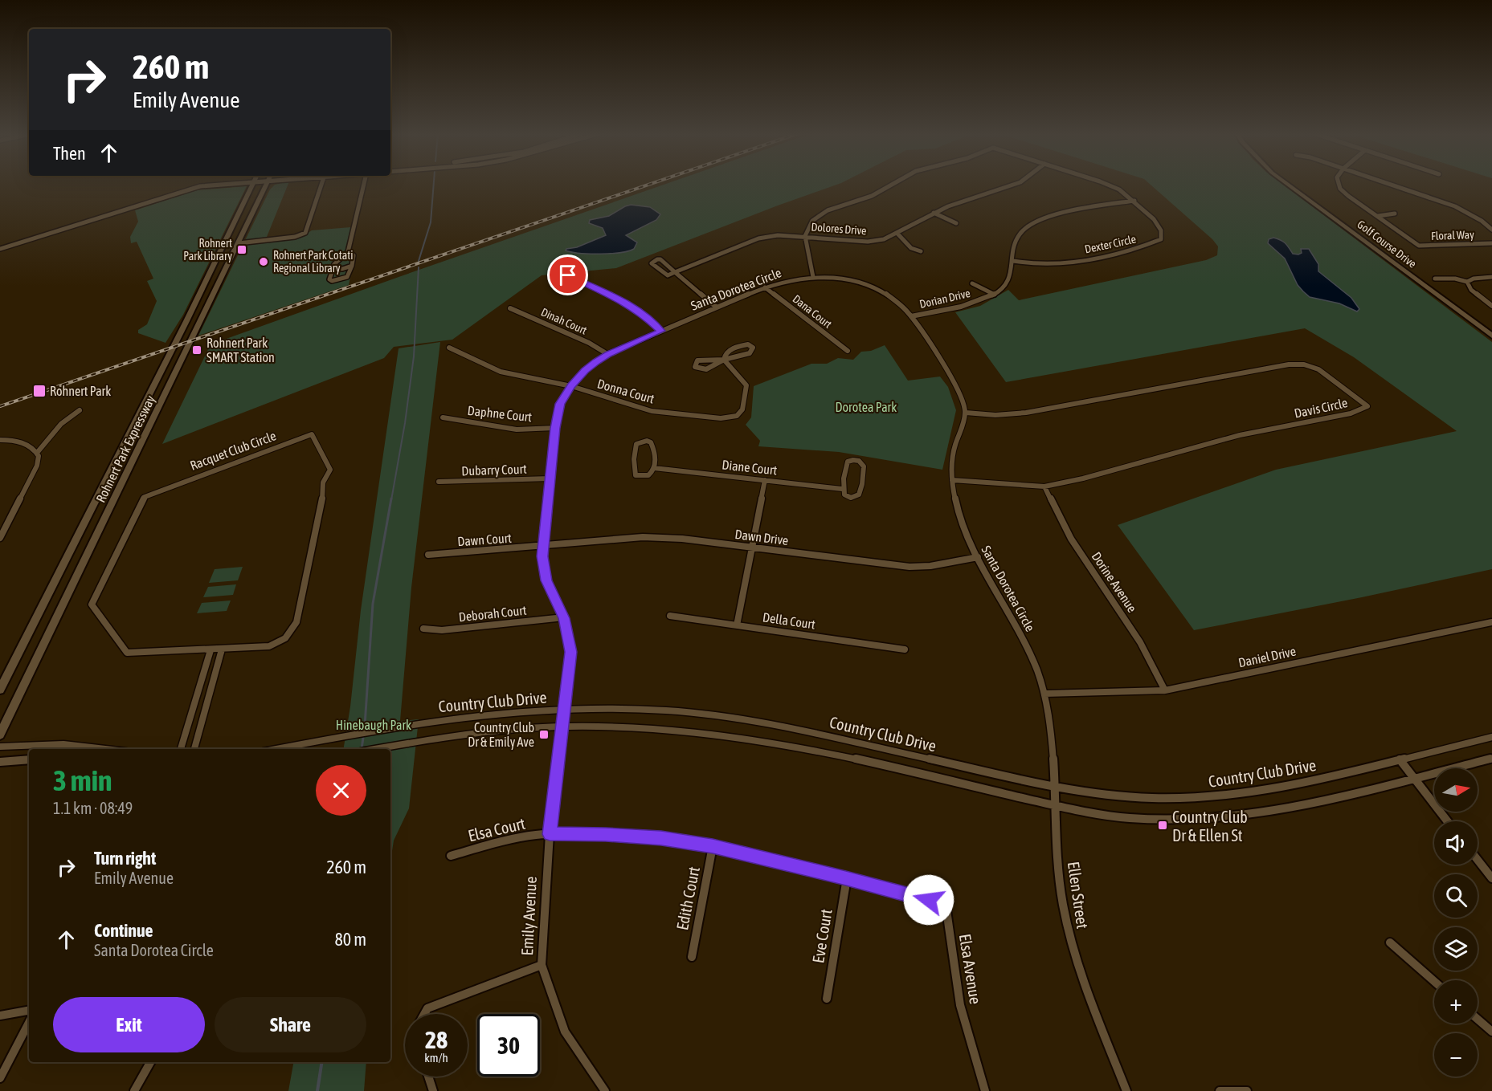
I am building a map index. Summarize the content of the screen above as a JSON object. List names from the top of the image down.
{
  "streets": {
    "main road": ["Golf Course Drive", "Rohnert Park Expressway"],
    "street": [
      "Dolores Drive",
      "Floral Way",
      "Dexter Circle",
      "Santa Dorotea Circle",
      "Dorian Drive",
      "Dana Court",
      "Dinah Court",
      "Donna Court",
      "Davis Circle",
      "Daphne Court",
      "Racquet Club Circle",
      "Diane Court",
      "Dubarry Court",
      "Dawn Drive",
      "Dawn Court",
      "Dorine Avenue",
      "Deborah Court",
      "Della Court",
      "Daniel Drive",
      "Country Club Drive",
      "Elsa Court",
      "Ellen Street",
      "Edith Court",
      "Emily Avenue",
      "Eve Court",
      "Elsa Avenue"
    ]
  },
  "crossings": [
    ["Dolores Drive", "Dexter Circle"],
    ["Dexter Circle", "Dorian Drive"],
    ["Santa Dorotea Circle", "Dorian Drive"],
    ["Santa Dorotea Circle", "Dana Court"],
    ["Santa Dorotea Circle", "Dinah Court"],
    ["Santa Dorotea Circle", "Donna Court"],
    ["Santa Dorotea Circle", "Davis Circle"],
    ["Santa Dorotea Circle", "Daphne Court"],
    ["Santa Dorotea Circle", "Dubarry Court"],
    ["Santa Dorotea Circle", "Dawn Drive"],
    ["Santa Dorotea Circle", "Dawn Court"],
    ["Santa Dorotea Circle", "Deborah Court"],
    ["Santa Dorotea Circle", "Daniel Drive"],
    ["Santa Dorotea Circle", "Country Club Drive"],
    ["Santa Dorotea Circle", "Ellen Street"],
    ["Santa Dorotea Circle", "Emily Avenue"],
    ["Davis Circle", "Dorine Avenue"],
    ["Dawn Drive", "Dawn Court"],
    ["Dorine Avenue", "Daniel Drive"],
    ["Daniel Drive", "Ellen Street"],
    ["Country Club Drive", "Ellen Street"],
    ["Country Club Drive", "Emily Avenue"],
    ["Elsa Court", "Emily Avenue"],
    ["Elsa Court", "Elsa Avenue"],
    ["Edith Court", "Elsa Avenue"],
    ["Emily Avenue", "Elsa Avenue"],
    ["Eve Court", "Elsa Avenue"]
  ],
  "parks": ["Dorotea Park", "Hinebaugh Park"],
  "places": {
    "transit": [
      "Rohnert Park Library",
      "Rohnert Park SMART Station",
      "Rohnert Park",
      "Country Club Dr & Emily Ave",
      "Country Club Dr & Ellen St"
    ],
    "other": ["Rohnert Park Cotati Regional Library"]
  },
  "north": "right",
  "page": {
    "turn": ["260 m", "Emily Avenue"],
    "then": "Then",
    "heading": ["3 min", "1.1 km · 08:49"],
    "map_buttons": ["+", "−"],
    "list": [
      {
        "name": "Turn right",
        "note": "Emily Avenue",
        "value": "260 m"
      },
      {
        "name": "Continue",
        "note": "Santa Dorotea Circle",
        "value": "80 m"
      }
    ],
    "buttons": ["Exit", "Share"],
    "speed": "28 km/h",
    "limit": "30"
  }
}
